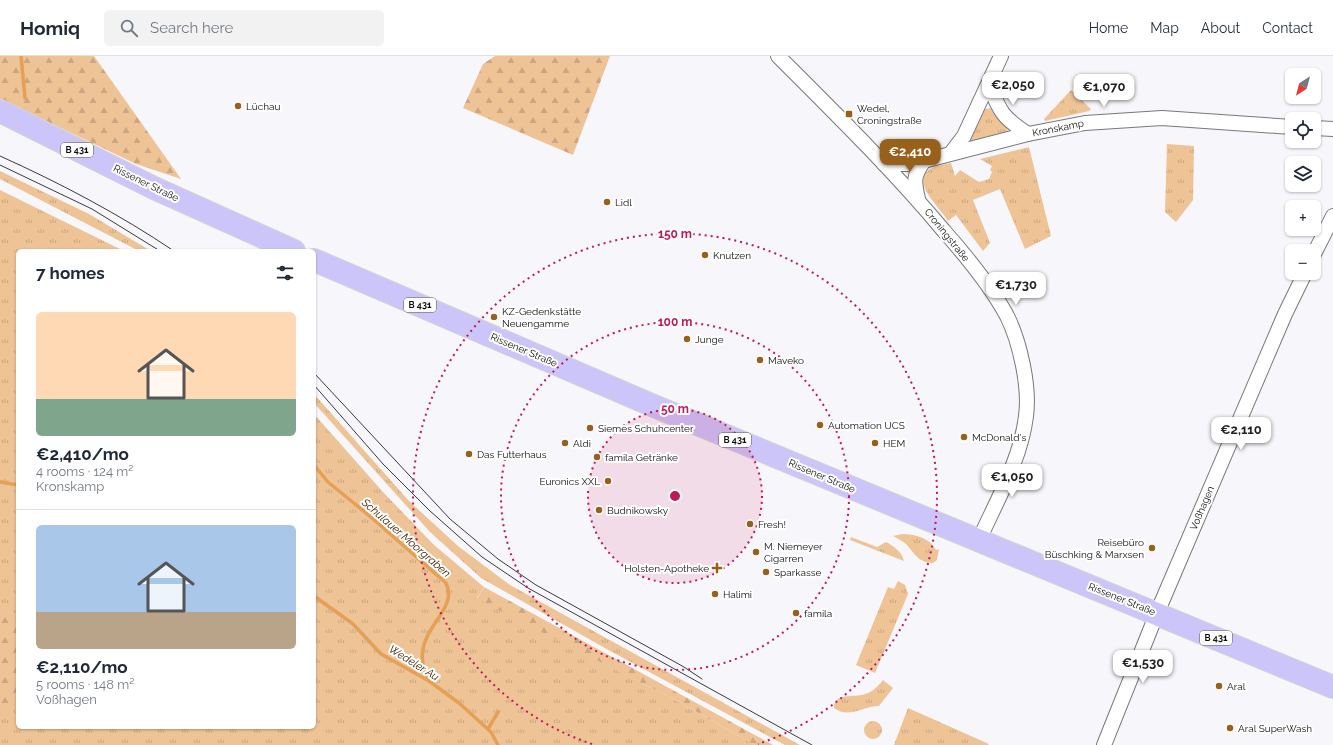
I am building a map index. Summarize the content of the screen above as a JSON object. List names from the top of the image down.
{
  "streets": {
    "main road": ["B 431", "Rissener Straße"],
    "street": ["Kronskamp", "Croningstraße", "Voßhagen"]
  },
  "crossings": [
    ["Kronskamp", "Croningstraße"],
    ["Rissener Straße", "Croningstraße"],
    ["Rissener Straße", "Voßhagen"]
  ],
  "water": ["Schulauer Moorgraben", "Wedeler Au"],
  "places": {
    "other": [
      "Lüchau",
      "Lidl",
      "Knutzen",
      "KZ-Gedenkstätte Neuengamme",
      "Junge",
      "Maveko",
      "Automation UCS",
      "Siemes Schuhcenter",
      "McDonald's",
      "Aldi",
      "HEM",
      "Das Futterhaus",
      "famila Getränke",
      "Euronics XXL",
      "Budnikowsky",
      "Fresh!",
      "Reisebüro Büschking & Marxsen",
      "M. Niemeyer Cigarren",
      "Sparkasse",
      "Halimi",
      "famila",
      "Aral",
      "Aral SuperWash"
    ],
    "transit": ["Wedel, Croningstraße"],
    "health": ["Holsten-Apotheke"]
  },
  "north": "bottom left",
  "page": {
    "header": "Homiq",
    "search": "Search here",
    "nav": [
      "Home",
      "Map",
      "About",
      "Contact"
    ],
    "map_buttons": ["+", "−"],
    "price": [
      "€2,050",
      "€1,070",
      "€2,410",
      "€1,730",
      "€2,110",
      "€1,050",
      "€1,530"
    ],
    "heading": "7 homes",
    "list": [
      {
        "name": "€2,410/mo",
        "note": "4 rooms · 124 m² · Kronskamp"
      },
      {
        "name": "€2,110/mo",
        "note": "5 rooms · 148 m² · Voßhagen"
      }
    ]
  },
  "rings": ["150 m", "100 m", "50 m"]
}
